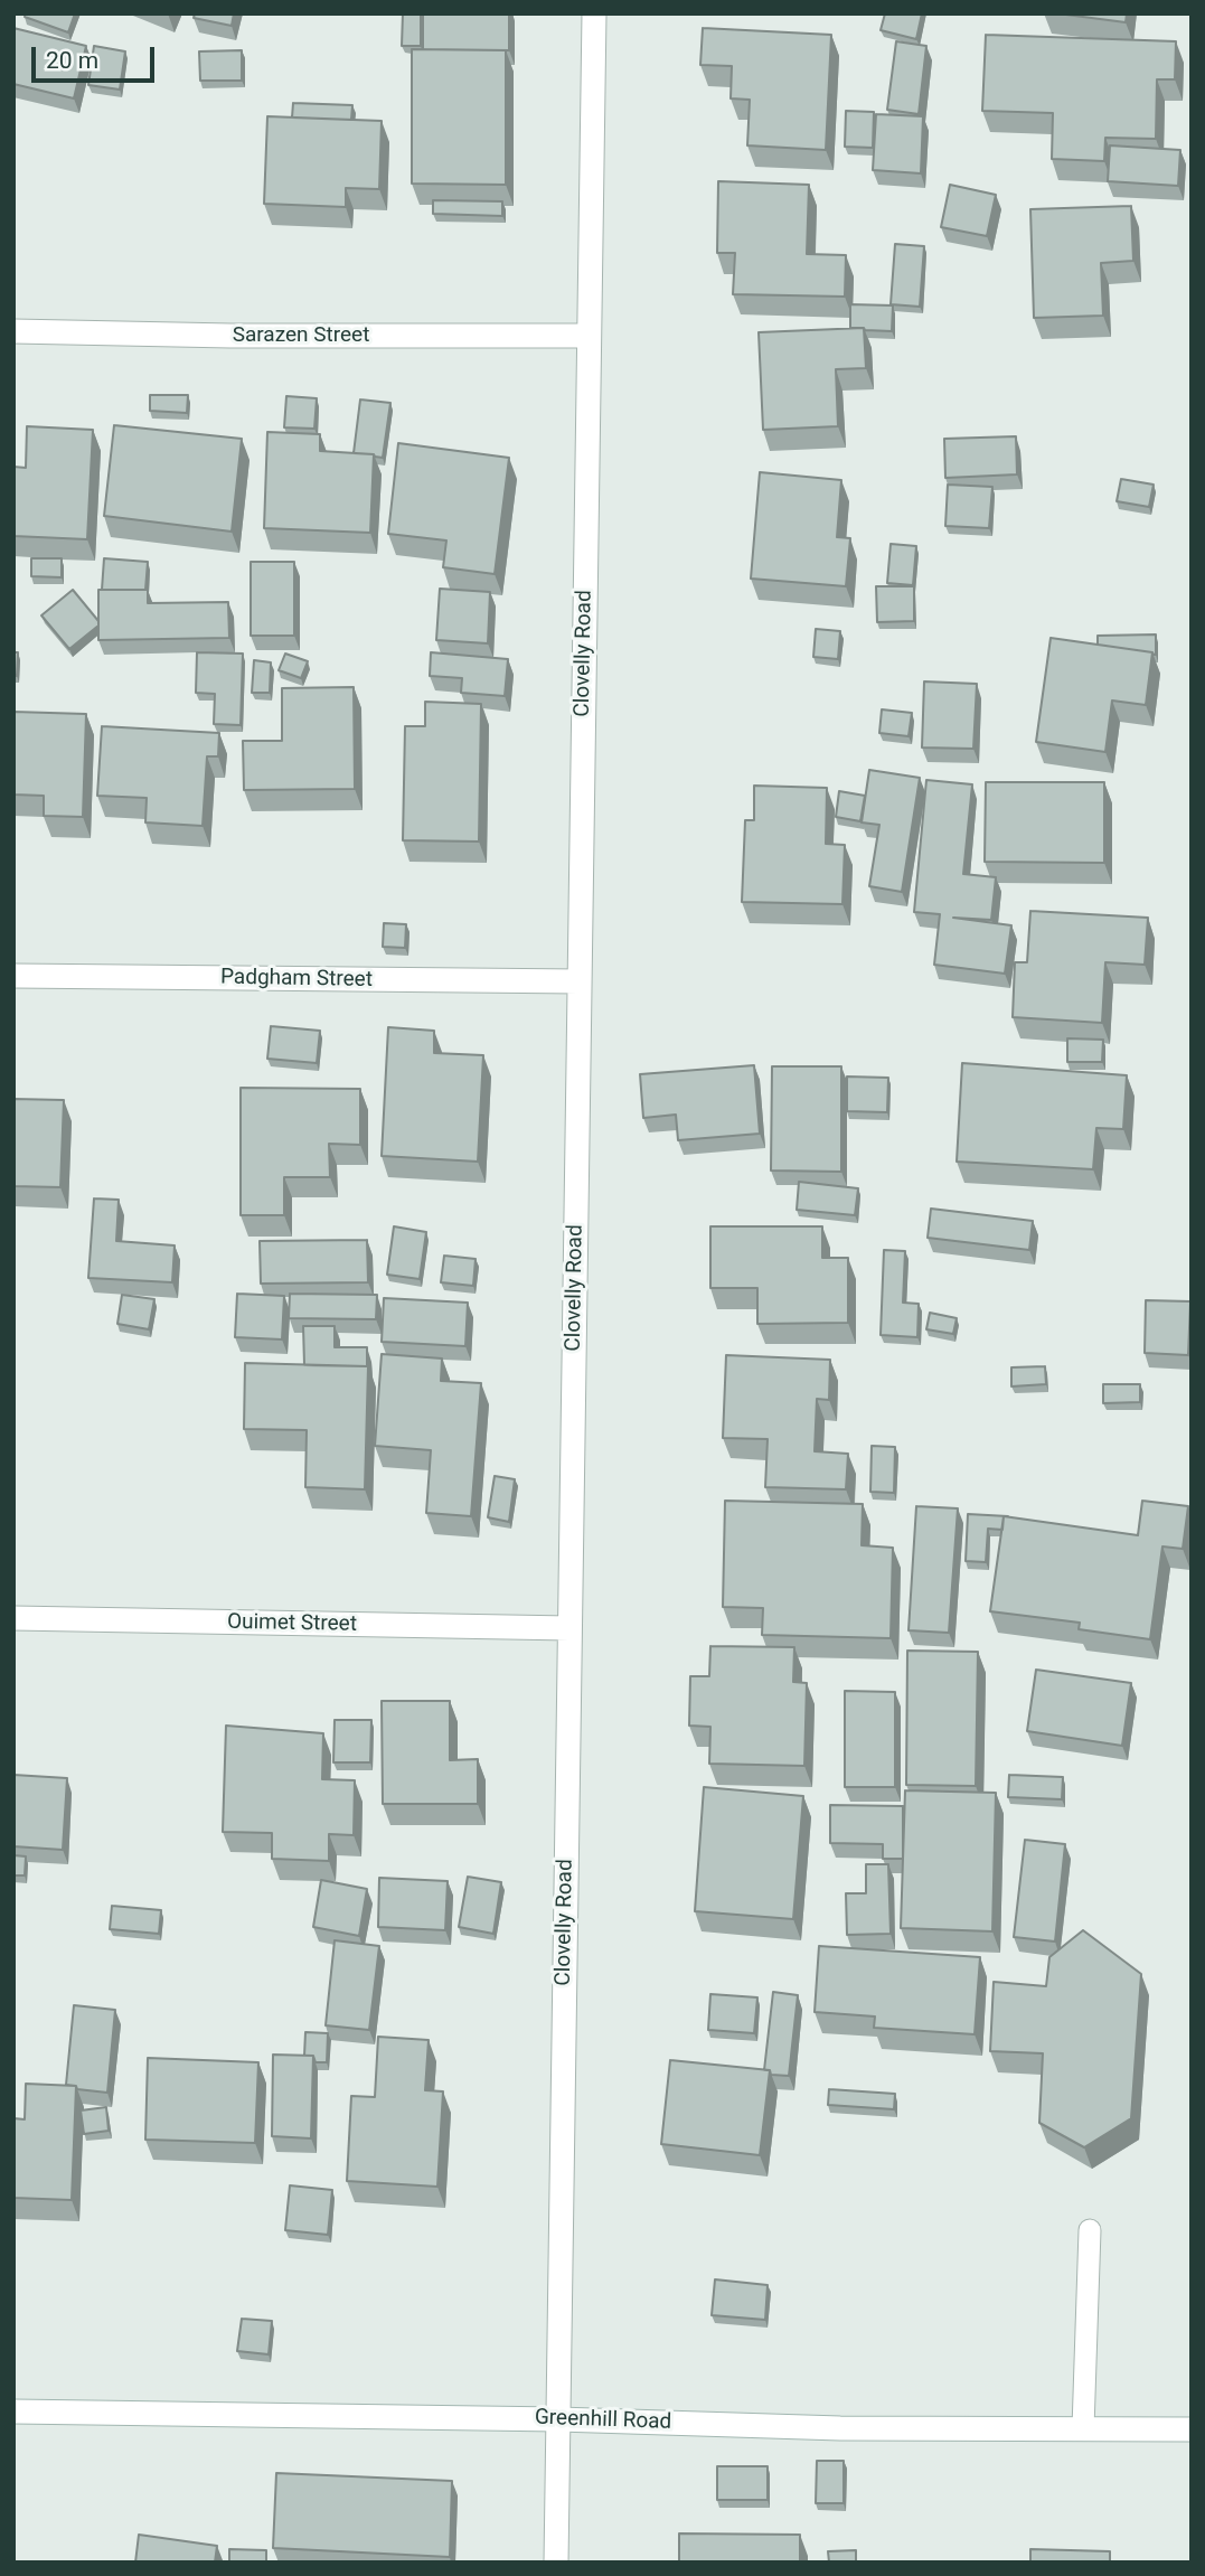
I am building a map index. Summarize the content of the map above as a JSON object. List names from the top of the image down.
{
  "streets": {
    "street": [
      "Sarazen Street",
      "Clovelly Road",
      "Padgham Street",
      "Ouimet Street",
      "Greenhill Road"
    ]
  },
  "crossings": [
    ["Sarazen Street", "Clovelly Road"],
    ["Clovelly Road", "Padgham Street"],
    ["Clovelly Road", "Ouimet Street"],
    ["Clovelly Road", "Greenhill Road"]
  ],
  "scale_bar": "20 m"
}
